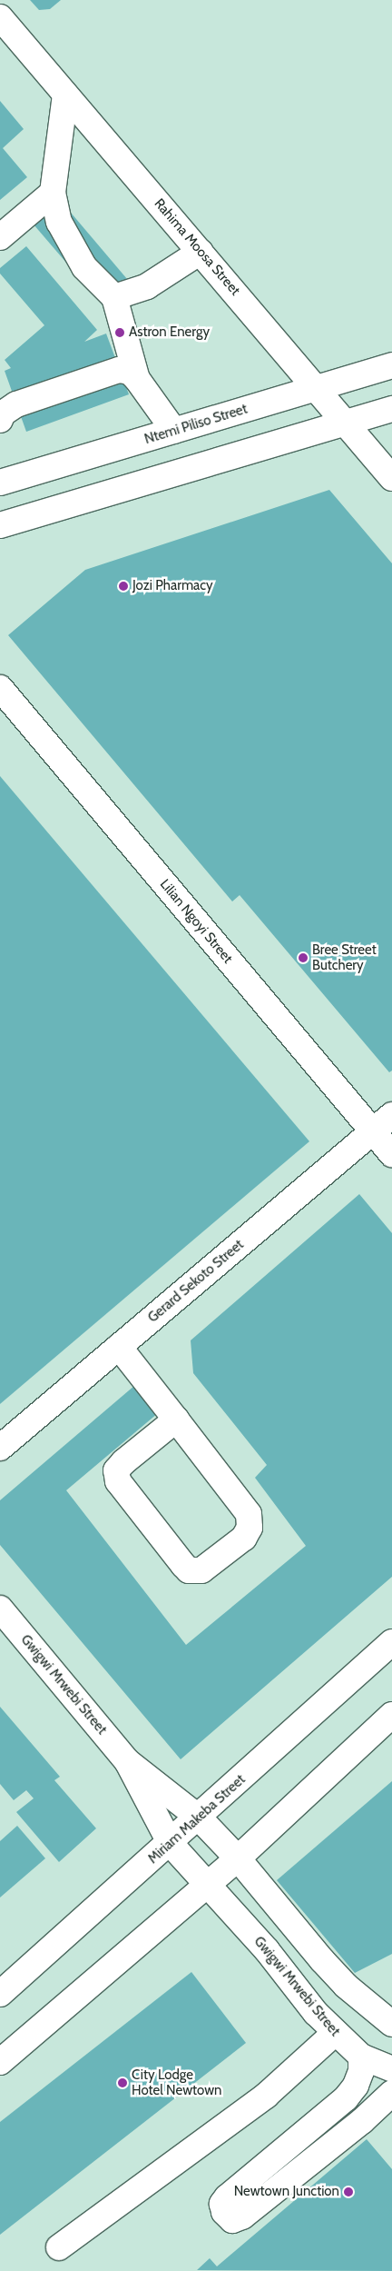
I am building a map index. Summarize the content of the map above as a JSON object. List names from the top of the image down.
{
  "streets": {
    "street": [
      "Rahima Moosa Street",
      "Ntemi Piliso Street",
      "Lilian Ngoyi Street",
      "Gerard Sekoto Street",
      "Gwigwi Mrwebi Street",
      "Miriam Makeba Street"
    ]
  },
  "crossings": [
    ["Rahima Moosa Street", "Ntemi Piliso Street"],
    ["Lilian Ngoyi Street", "Gerard Sekoto Street"],
    ["Gwigwi Mrwebi Street", "Miriam Makeba Street"]
  ],
  "places": [
    "Astron Energy",
    "Jozi Pharmacy",
    "Bree Street Butchery",
    "City Lodge Hotel Newtown",
    "Newtown Junction"
  ]
}
